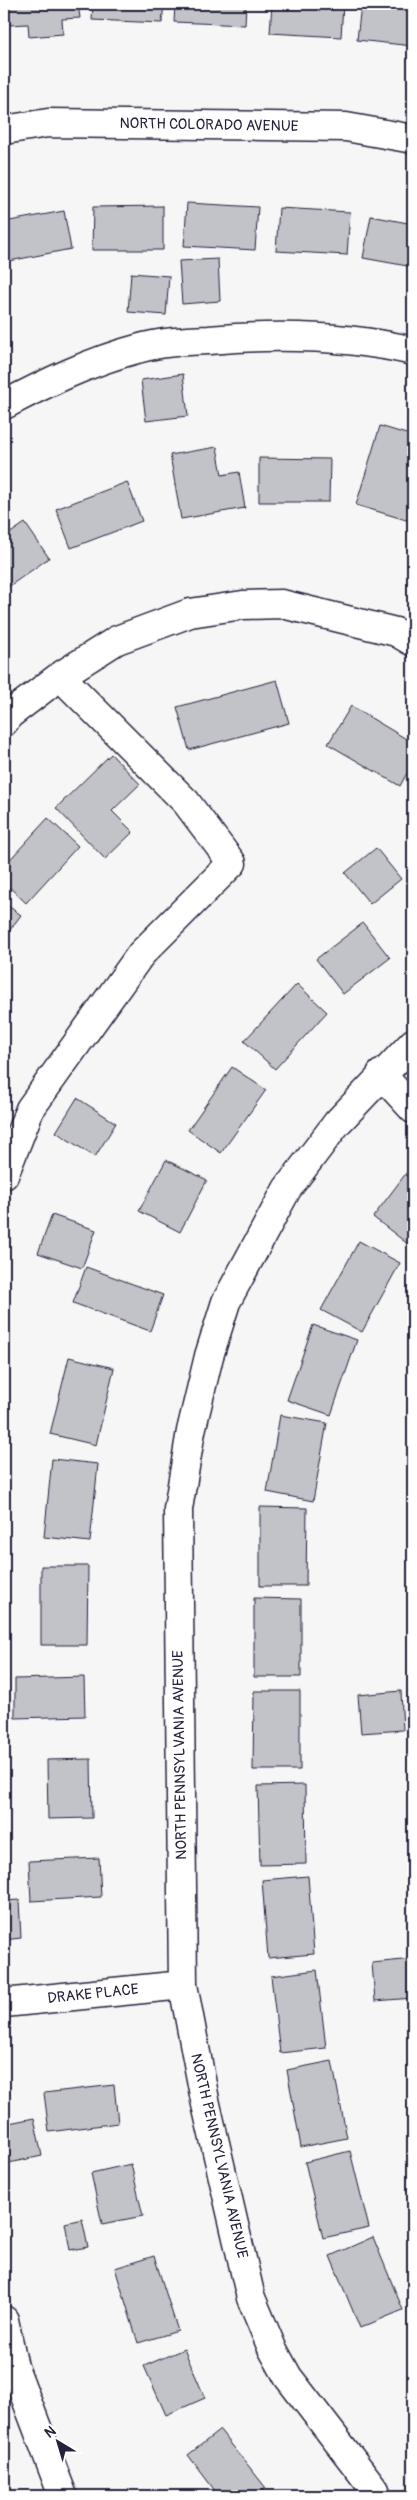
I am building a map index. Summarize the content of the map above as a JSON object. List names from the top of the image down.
{
  "streets": {
    "street": ["NORTH COLORADO AVENUE", "NORTH PENNSYLVANIA AVENUE", "DRAKE PLACE"]
  },
  "crossings": [
    ["NORTH PENNSYLVANIA AVENUE", "DRAKE PLACE"]
  ],
  "north": "top left"
}
